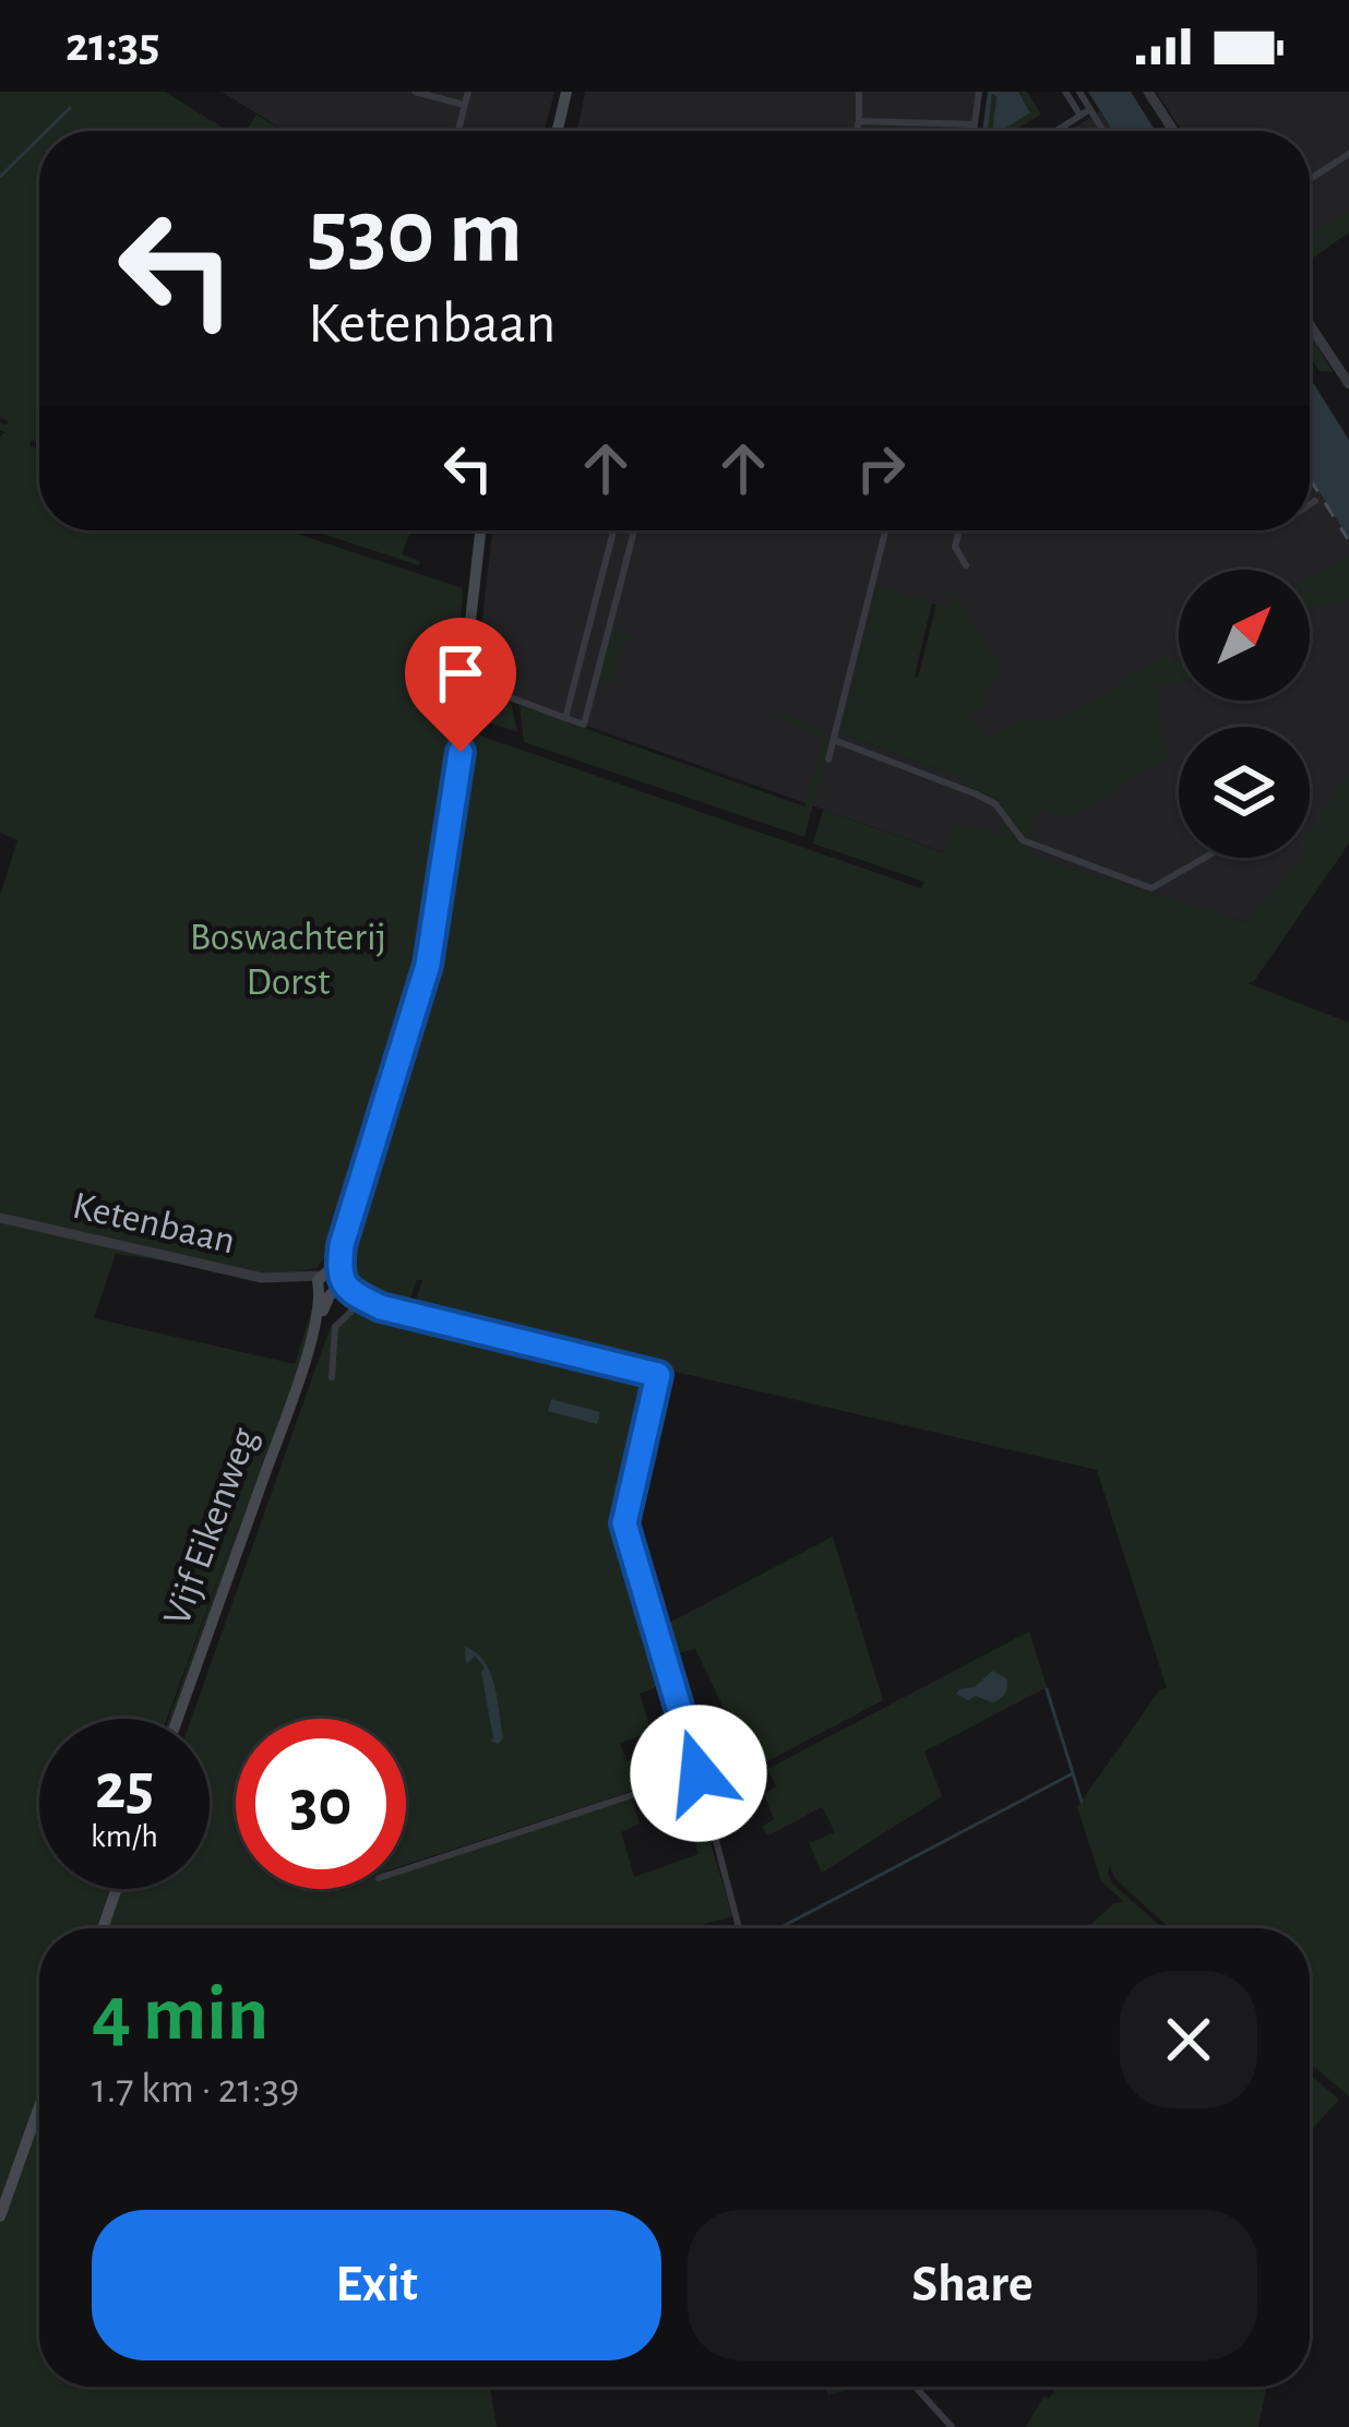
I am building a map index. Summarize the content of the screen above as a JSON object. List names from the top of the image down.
{
  "streets": {
    "main road": ["Vijf Eikenweg"],
    "street": ["Ketenbaan"]
  },
  "crossings": [
    ["Ketenbaan", "Vijf Eikenweg"]
  ],
  "parks": ["Boswachterij Dorst"],
  "north": "top right",
  "page": {
    "status": "21:35",
    "turn": ["530 m", "Ketenbaan"],
    "speed": "25 km/h",
    "limit": "30",
    "heading": ["4 min", "1.7 km · 21:39"],
    "buttons": ["Exit", "Share"]
  }
}
